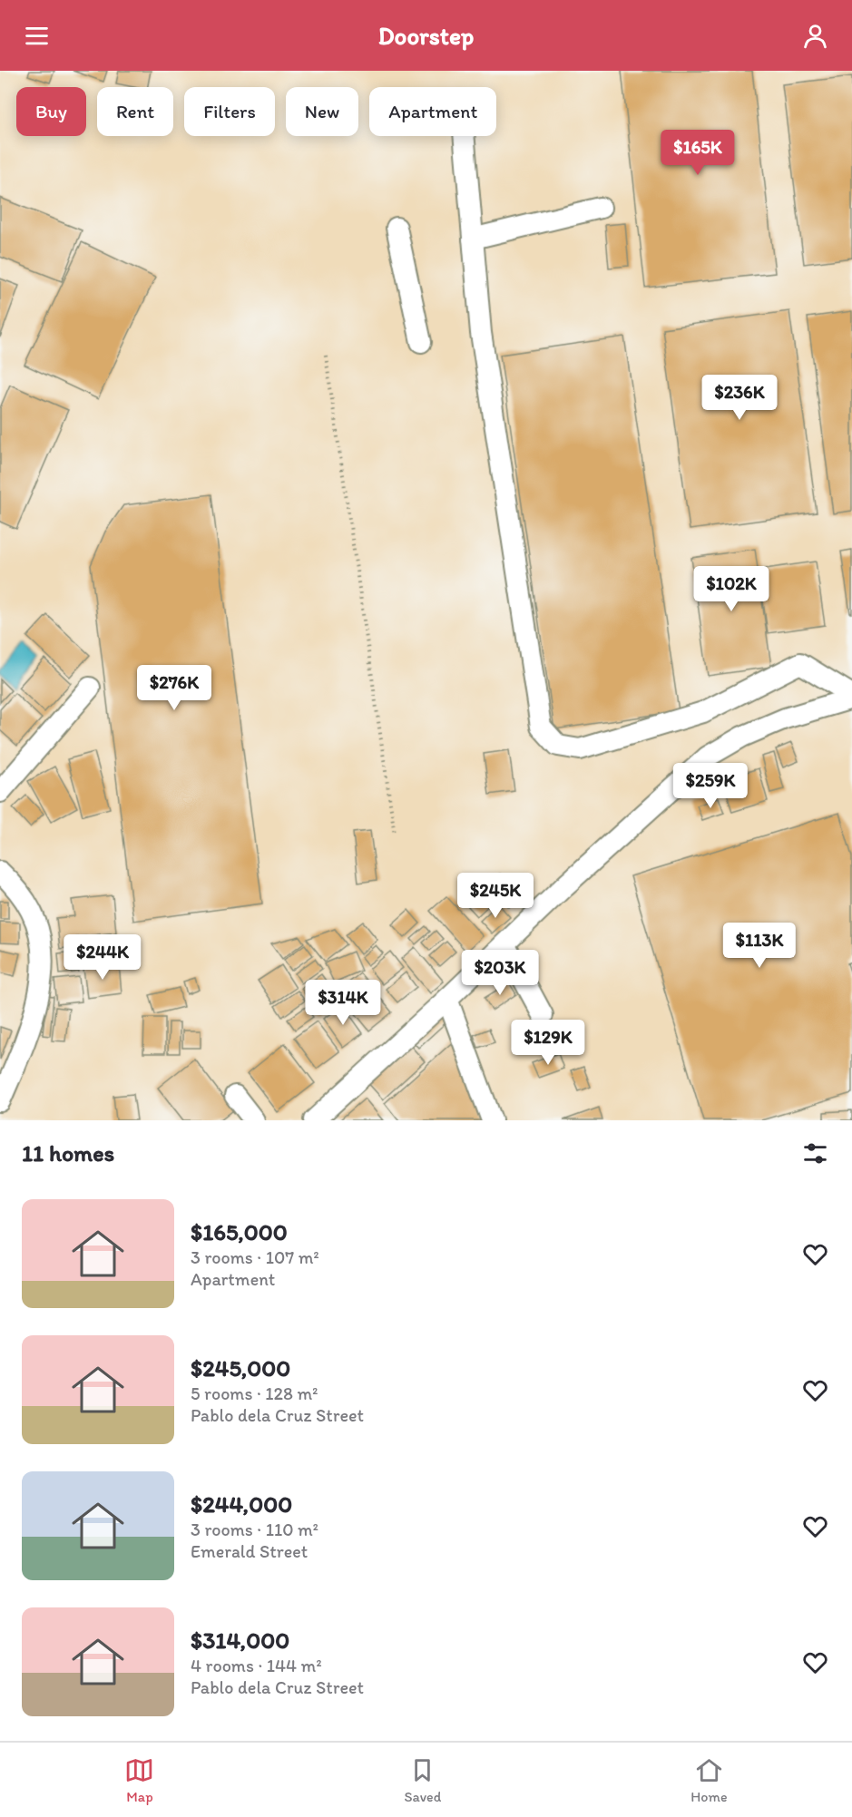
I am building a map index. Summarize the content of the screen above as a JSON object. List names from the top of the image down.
{
  "page": {
    "header": "Doorstep",
    "chip": [
      "Buy",
      "Rent",
      "Filters",
      "New",
      "Apartment"
    ],
    "price": [
      "$165K",
      "$236K",
      "$102K",
      "$276K",
      "$259K",
      "$245K",
      "$113K",
      "$244K",
      "$203K",
      "$314K",
      "$129K"
    ],
    "heading": "11 homes",
    "list": [
      {
        "name": "$165,000",
        "note": "3 rooms · 107 m² · Apartment"
      },
      {
        "name": "$245,000",
        "note": "5 rooms · 128 m² · Pablo dela Cruz Street"
      },
      {
        "name": "$244,000",
        "note": "3 rooms · 110 m² · Emerald Street"
      },
      {
        "name": "$314,000",
        "note": "4 rooms · 144 m² · Pablo dela Cruz Street"
      }
    ],
    "tabs": ["Map", "Saved", "Home"]
  }
}
